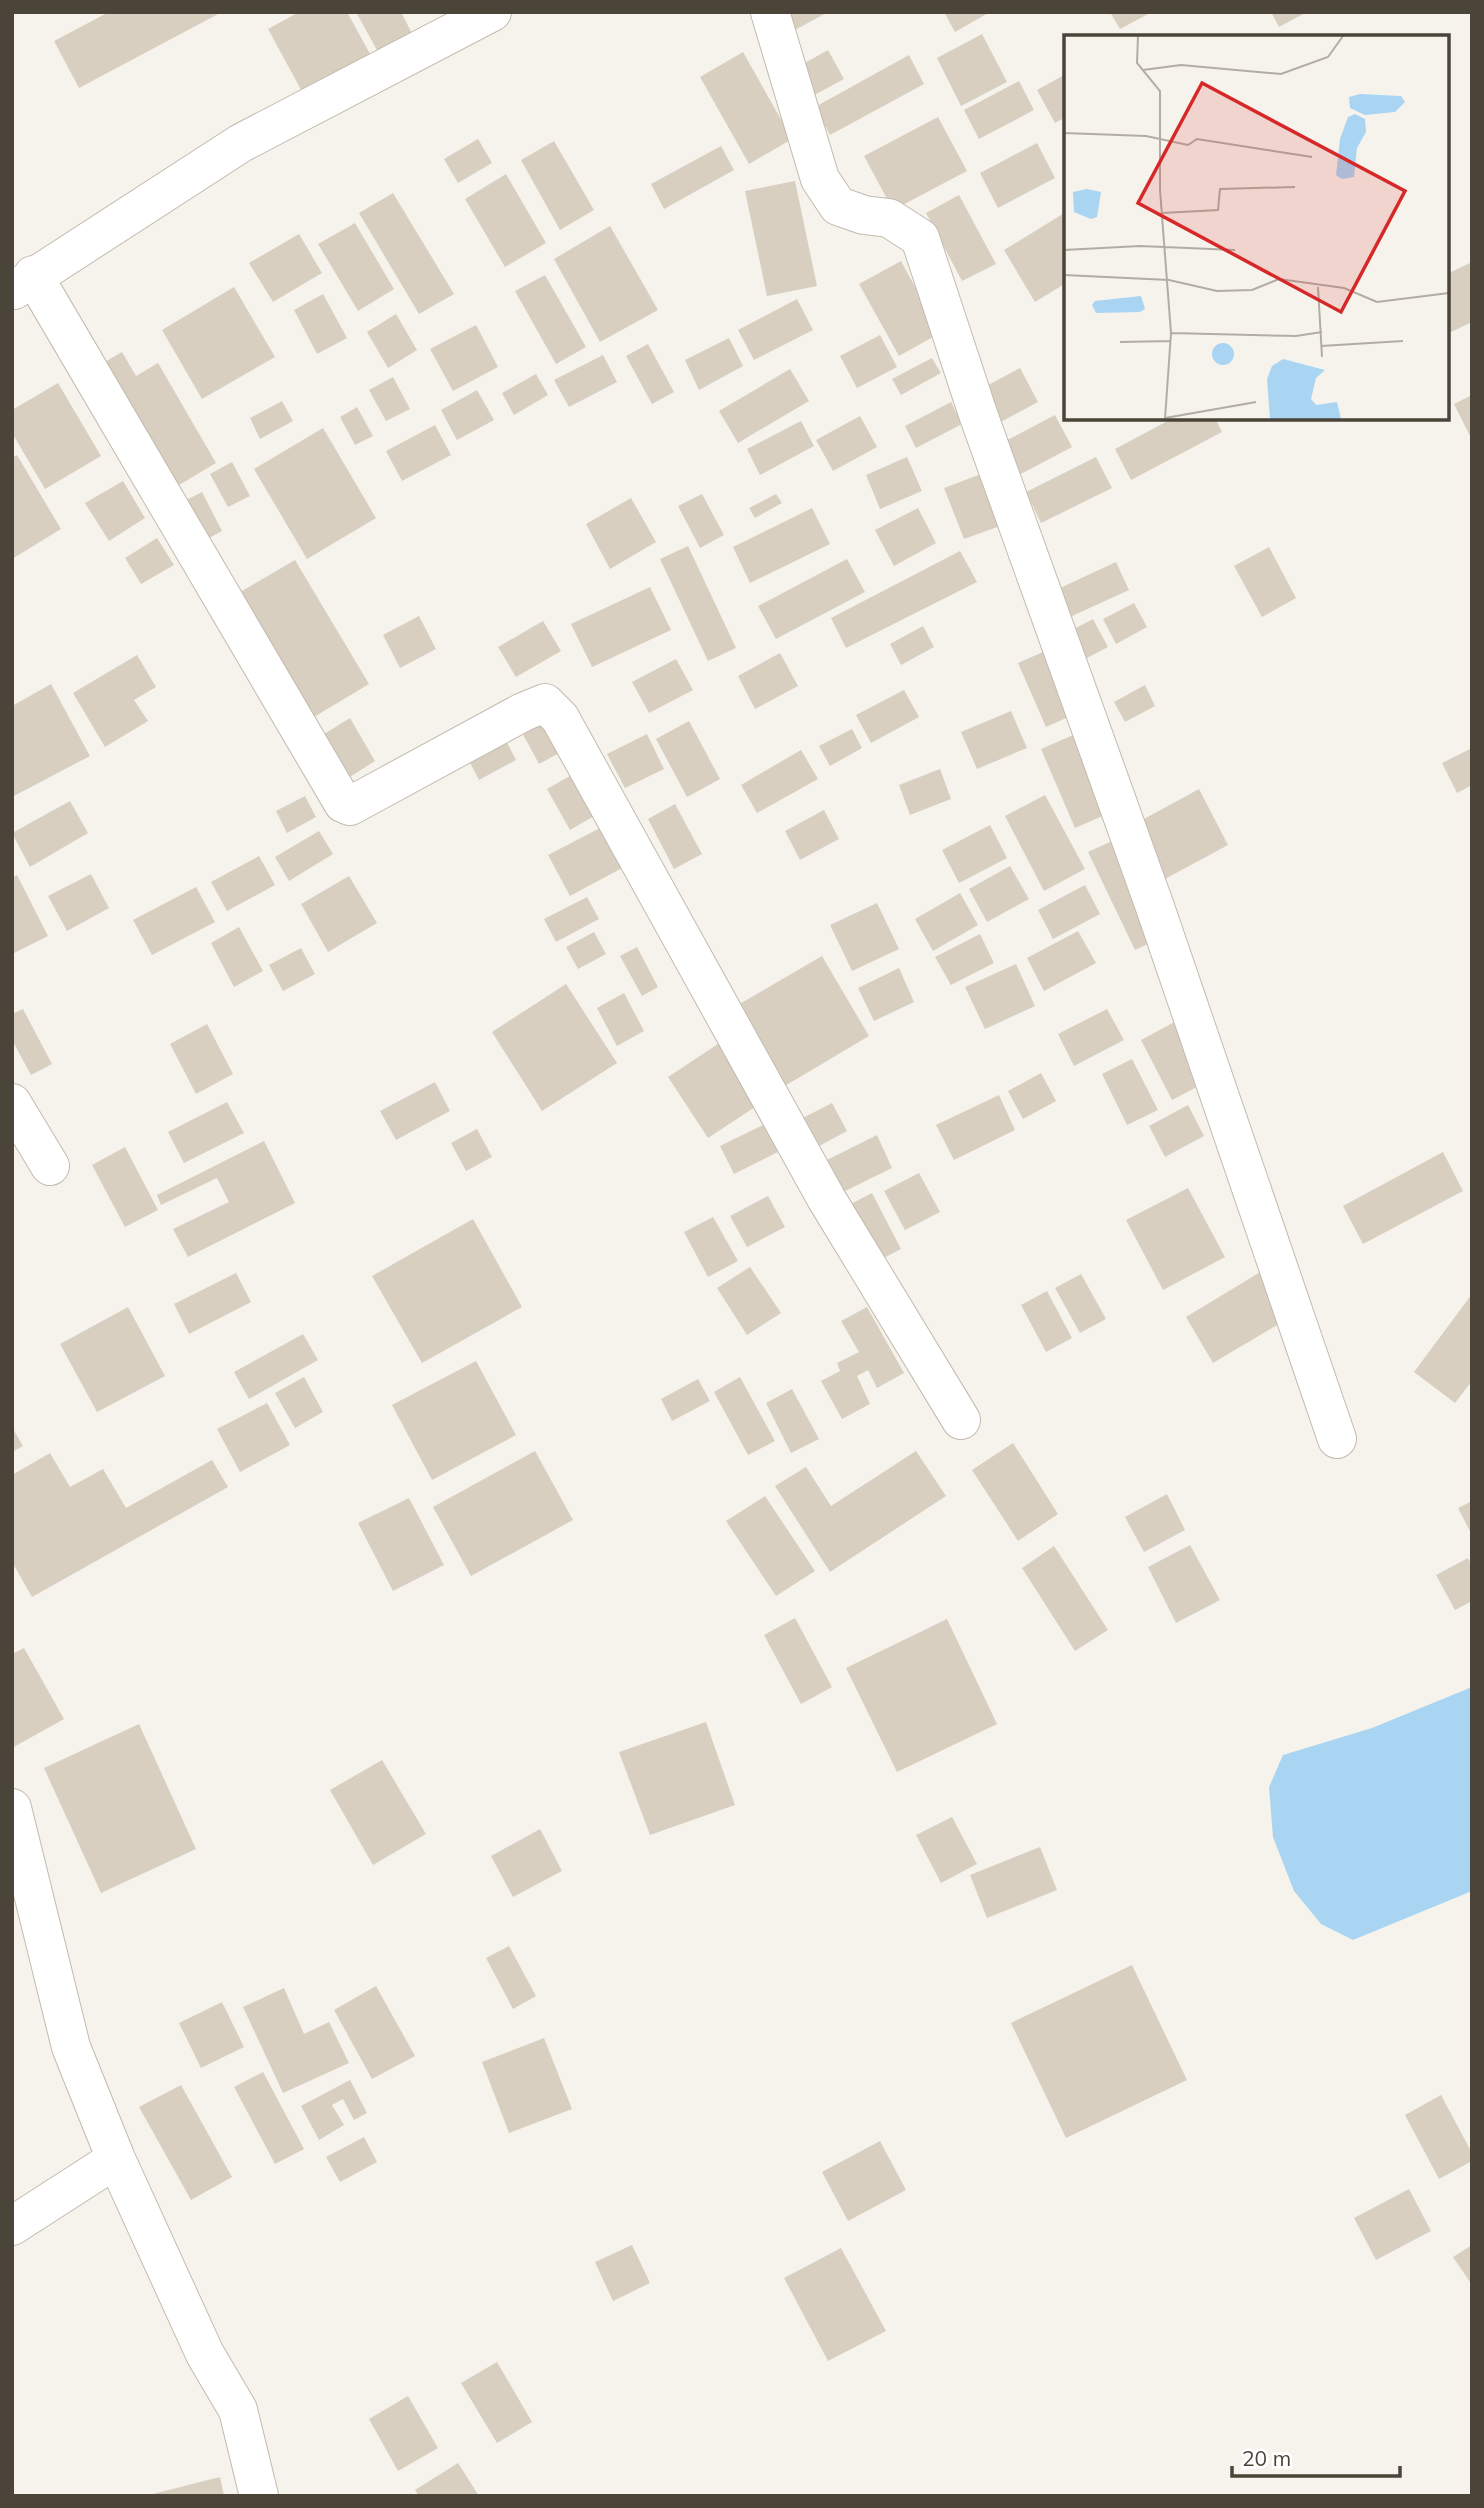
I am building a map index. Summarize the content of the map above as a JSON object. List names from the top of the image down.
{
  "scale_bar": "20 m"
}
